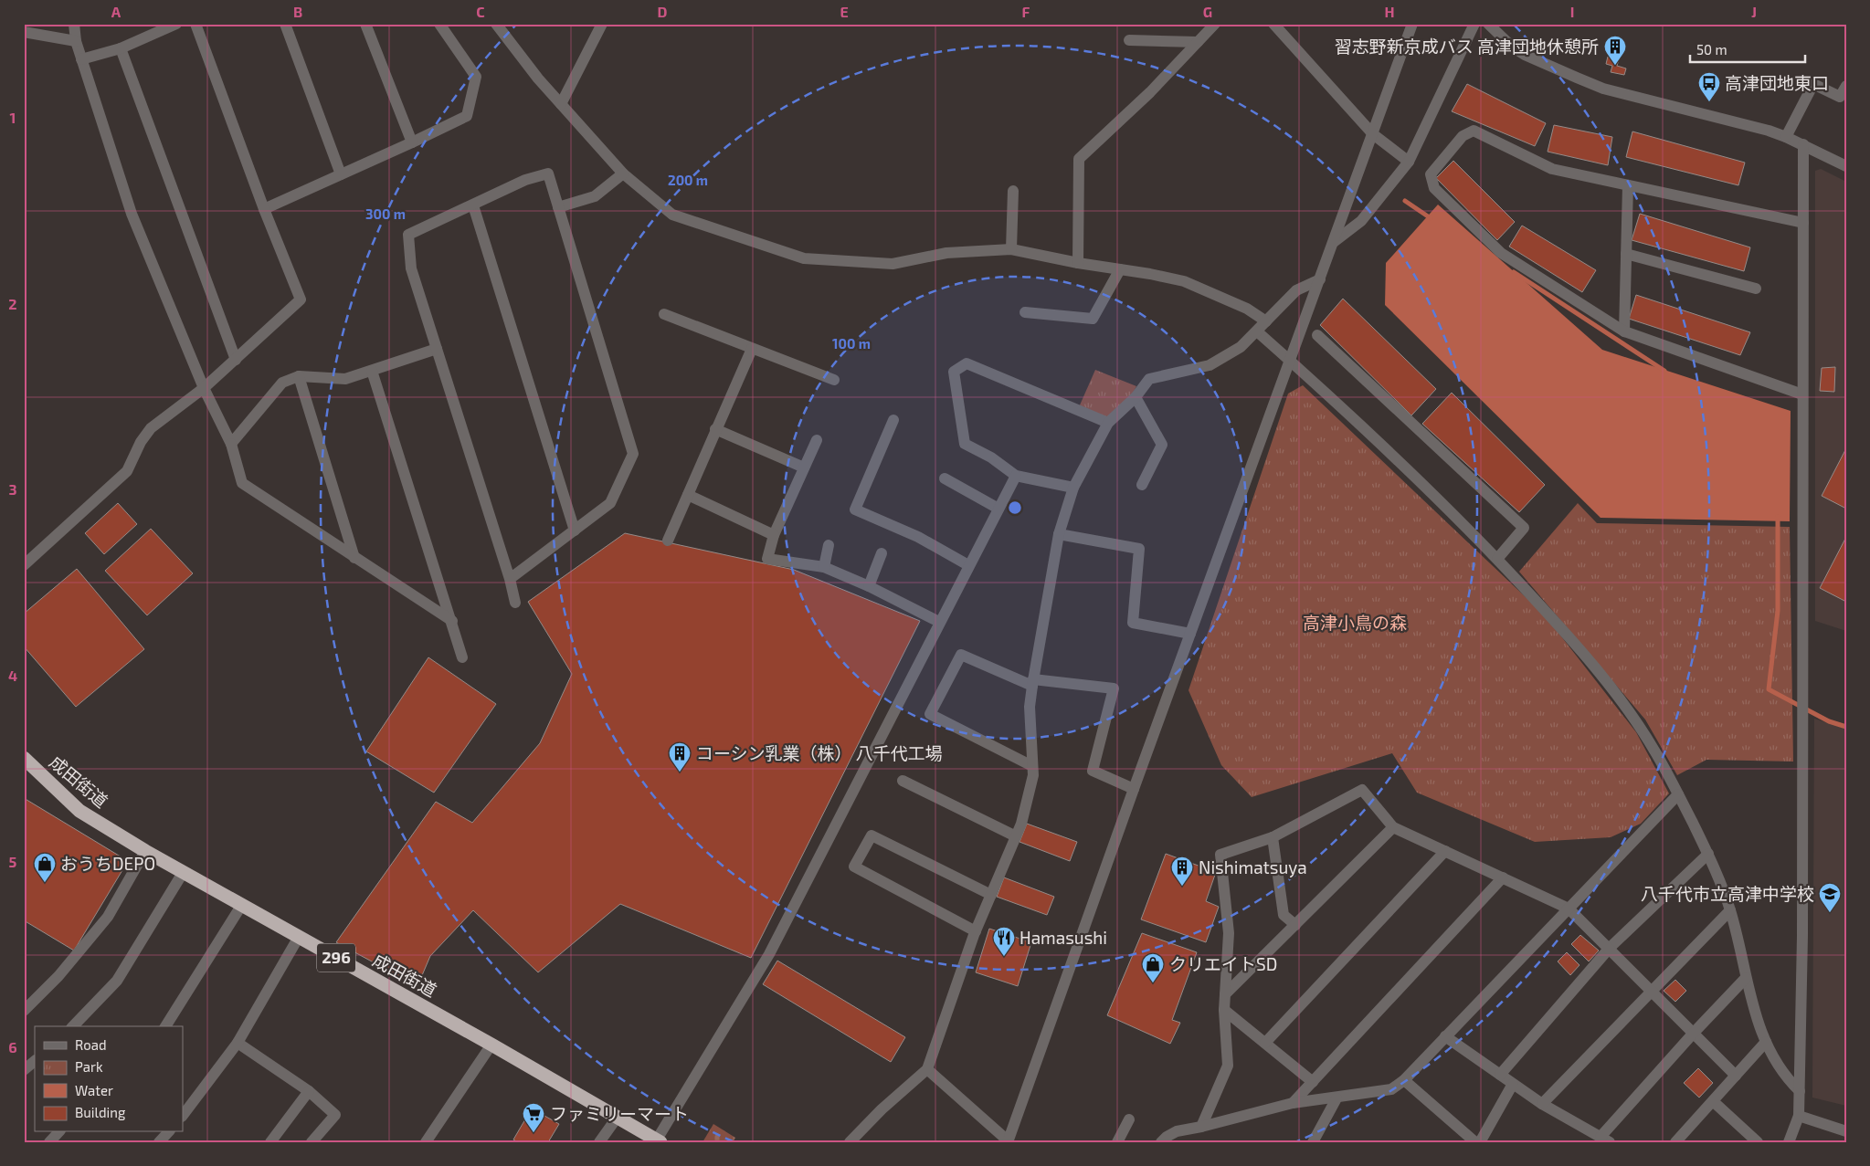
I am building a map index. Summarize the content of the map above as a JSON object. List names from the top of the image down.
{
  "streets": {
    "highway": ["成田街道", "296"]
  },
  "parks": ["高津小鳥の森"],
  "places": {
    "building": ["習志野新京成バス 高津団地休憩所", "コーシン乳業（株） 八千代工場", "Nishimatsuya"],
    "bus stop": ["高津団地東口"],
    "shop": ["おうちDEPO", "クリエイトSD"],
    "school or university": ["八千代市立高津中学校"],
    "restaurant": ["Hamasushi"],
    "supermarket": ["ファミリーマート"]
  },
  "legend": [
    "Road",
    "Park",
    "Water",
    "Building"
  ],
  "scale_bar": "50 m",
  "grid": {
    "columns": [
      "A",
      "B",
      "C",
      "D",
      "E",
      "F",
      "G",
      "H",
      "I",
      "J"
    ],
    "rows": [
      "1",
      "2",
      "3",
      "4",
      "5",
      "6"
    ]
  },
  "rings": ["200 m", "300 m", "100 m"]
}
